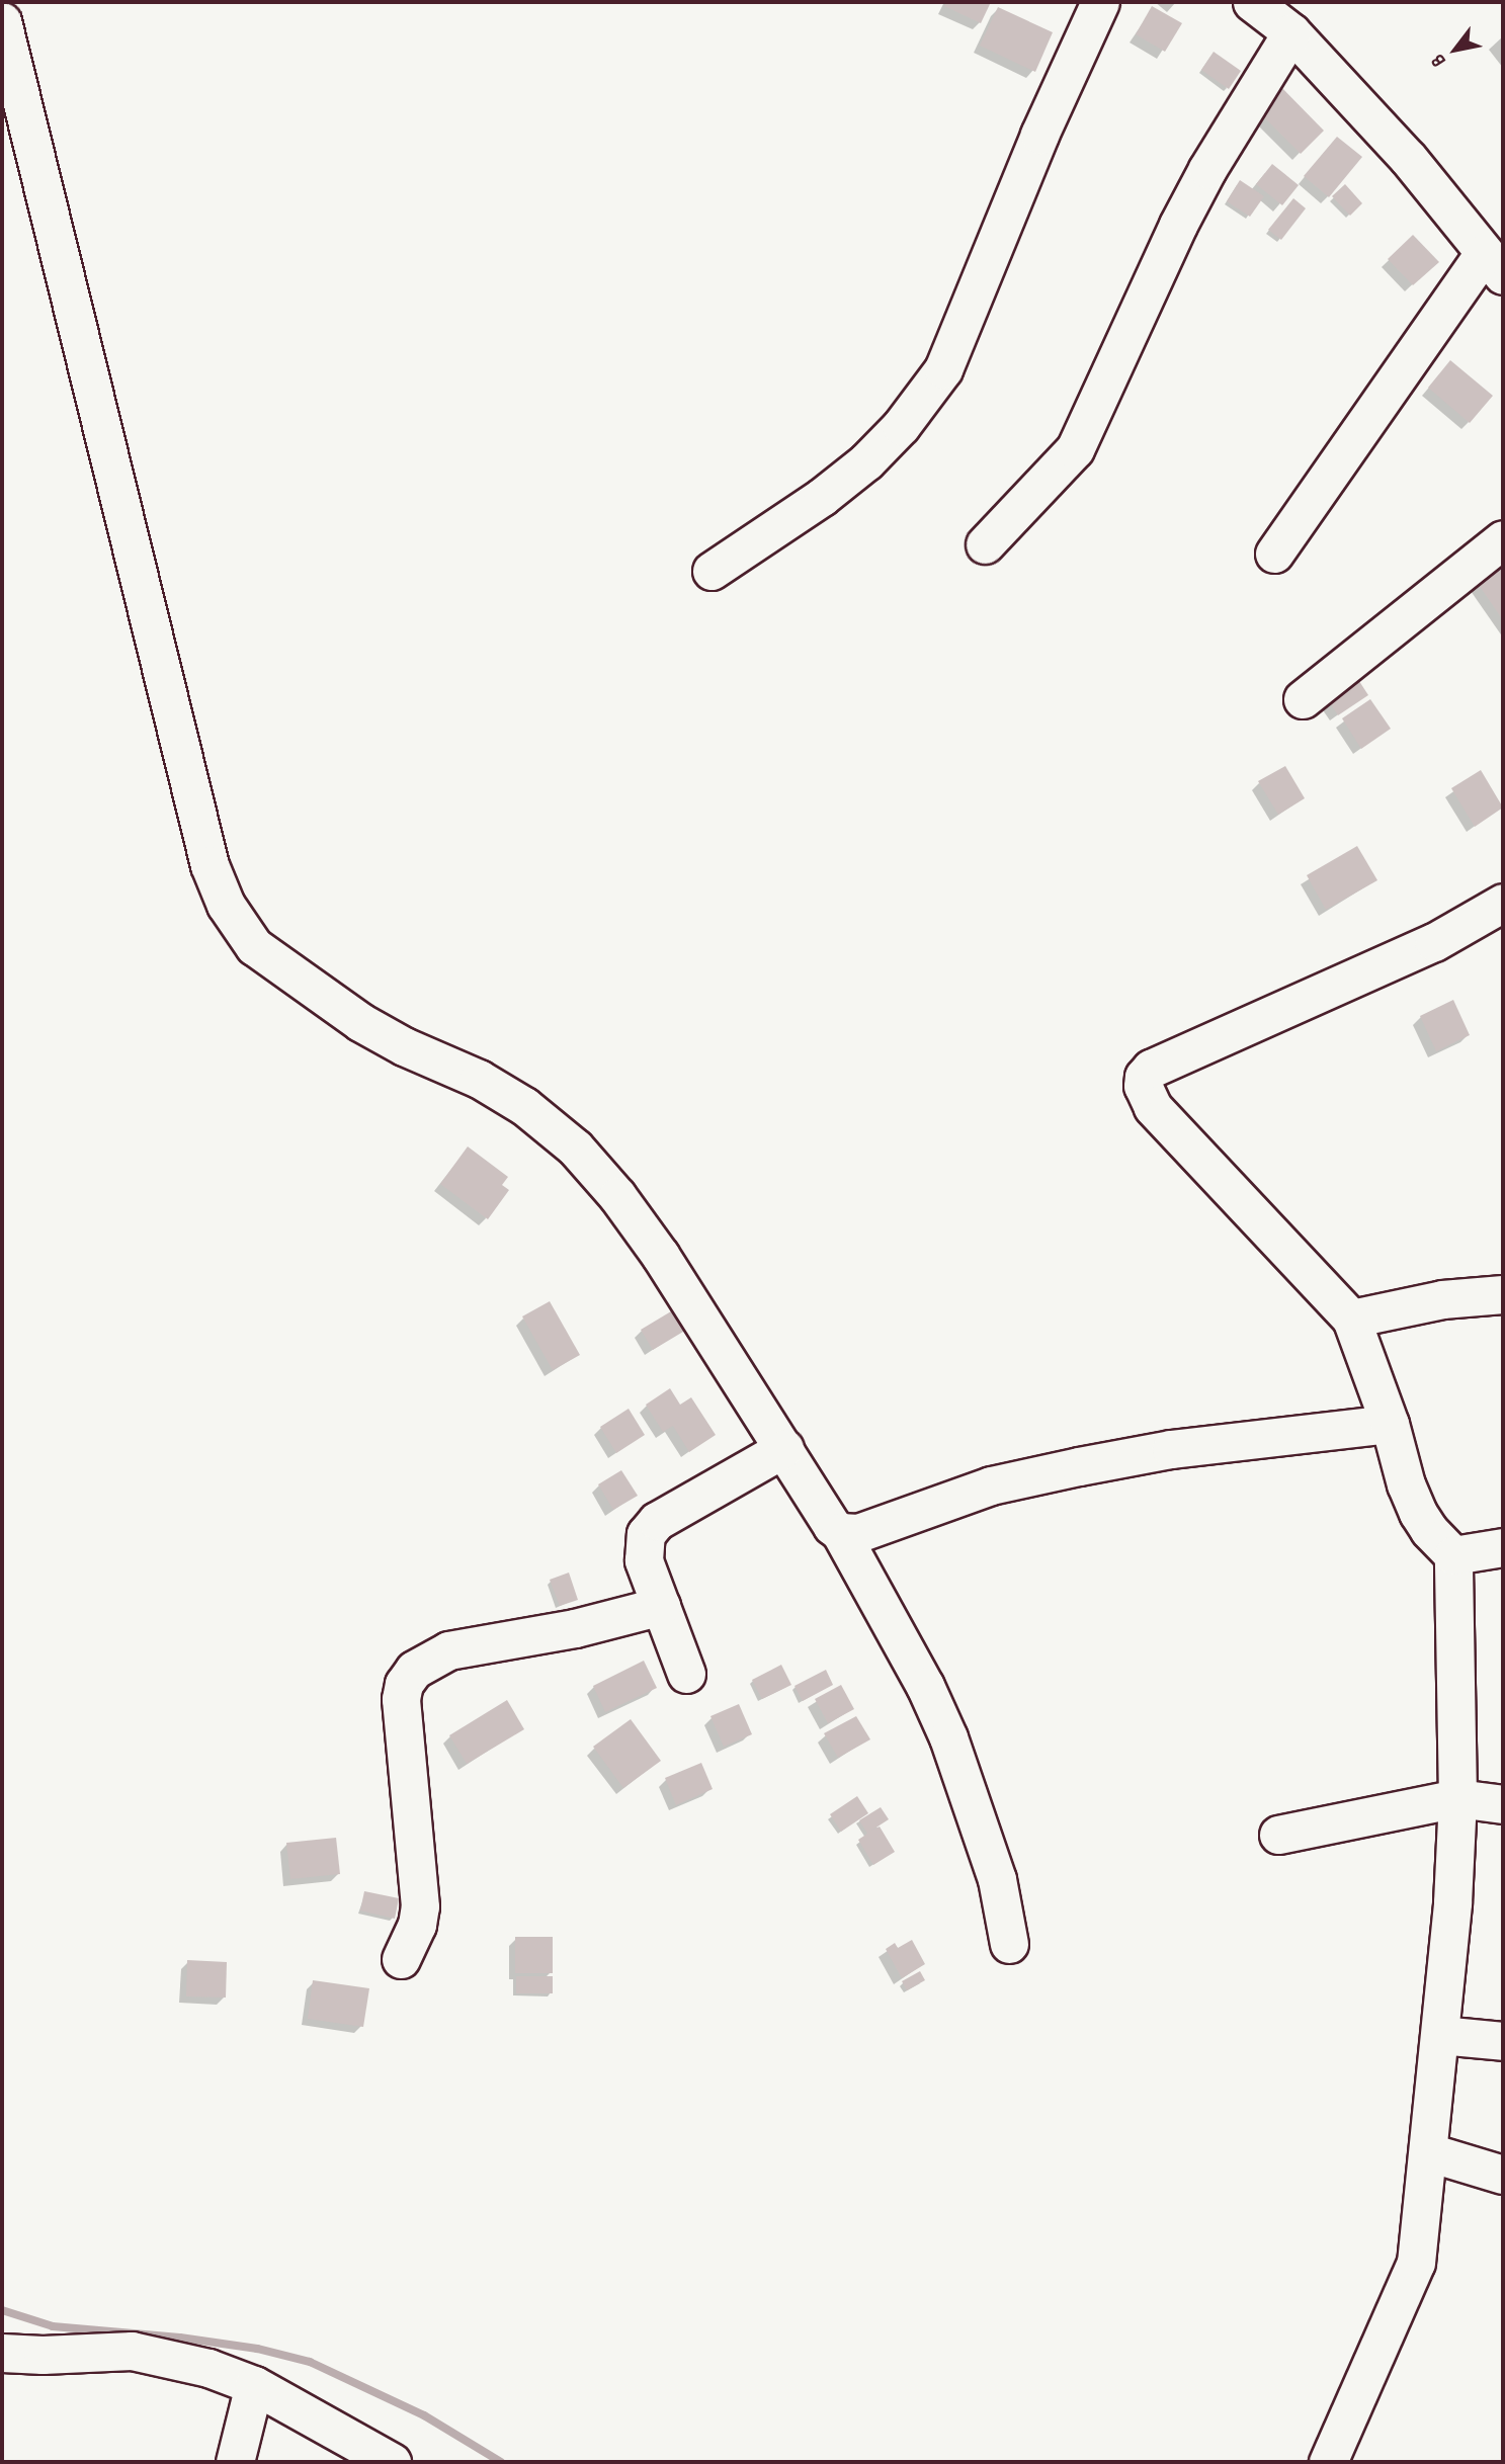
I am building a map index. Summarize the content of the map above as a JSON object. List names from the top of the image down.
{
  "north": "bottom left"
}
